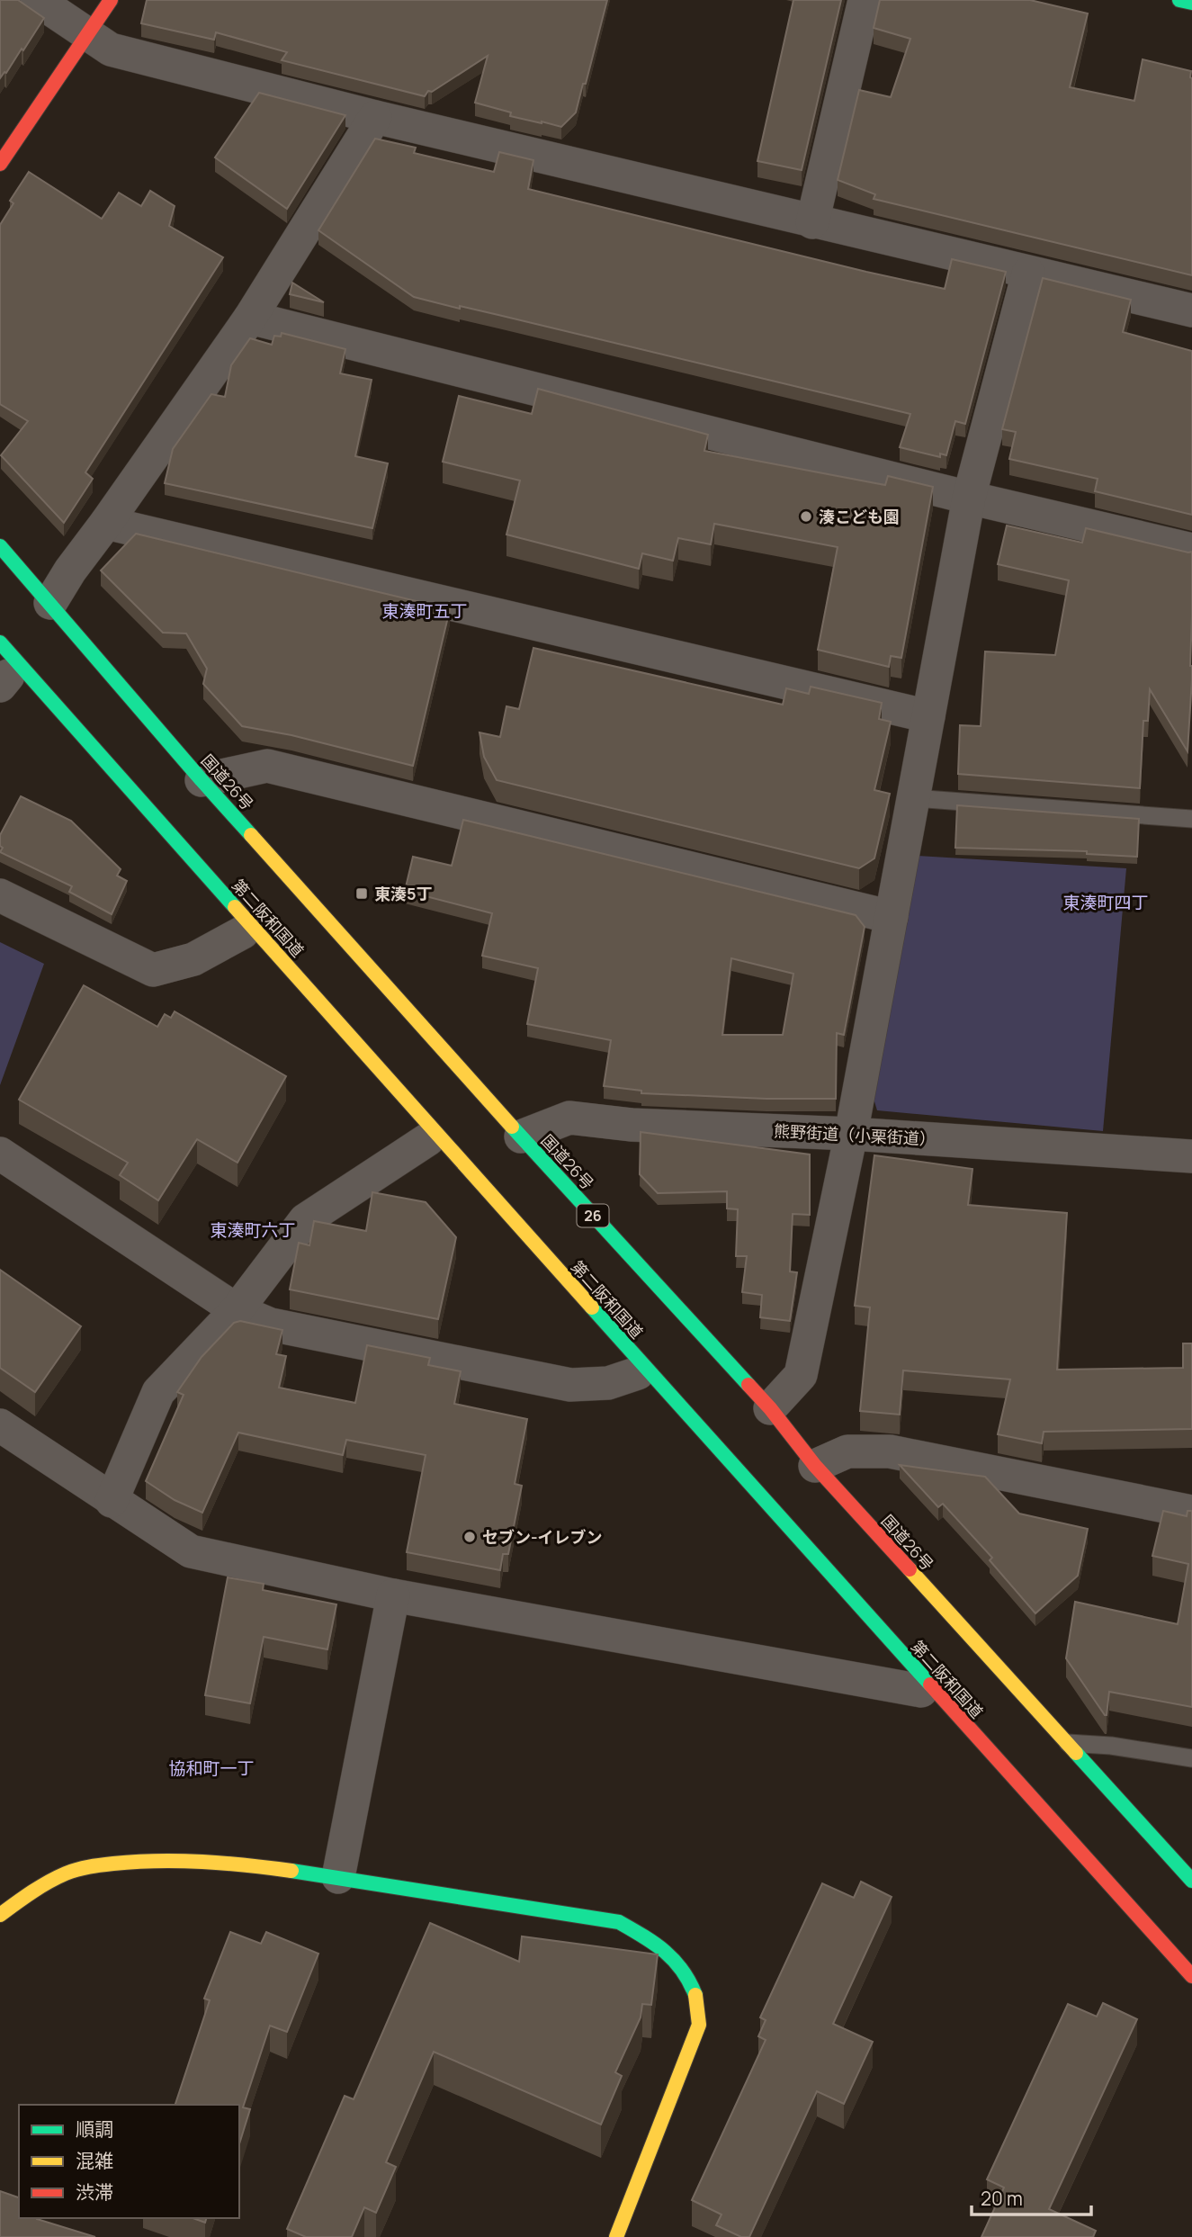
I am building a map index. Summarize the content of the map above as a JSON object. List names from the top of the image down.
{
  "streets": {
    "main road": ["国道26号", "第二阪和国道", "26"],
    "street": ["熊野街道（小栗街道）"]
  },
  "crossings": [
    ["国道26号", "熊野街道（小栗街道）"]
  ],
  "districts": [
    "東湊町五丁",
    "東湊町四丁",
    "東湊町六丁",
    "協和町一丁"
  ],
  "places": {
    "other": ["湊こども園", "セブン-イレブン"],
    "transit": ["東湊5丁"]
  },
  "legend": ["順調", "混雑", "渋滞"],
  "scale_bar": "20 m"
}
